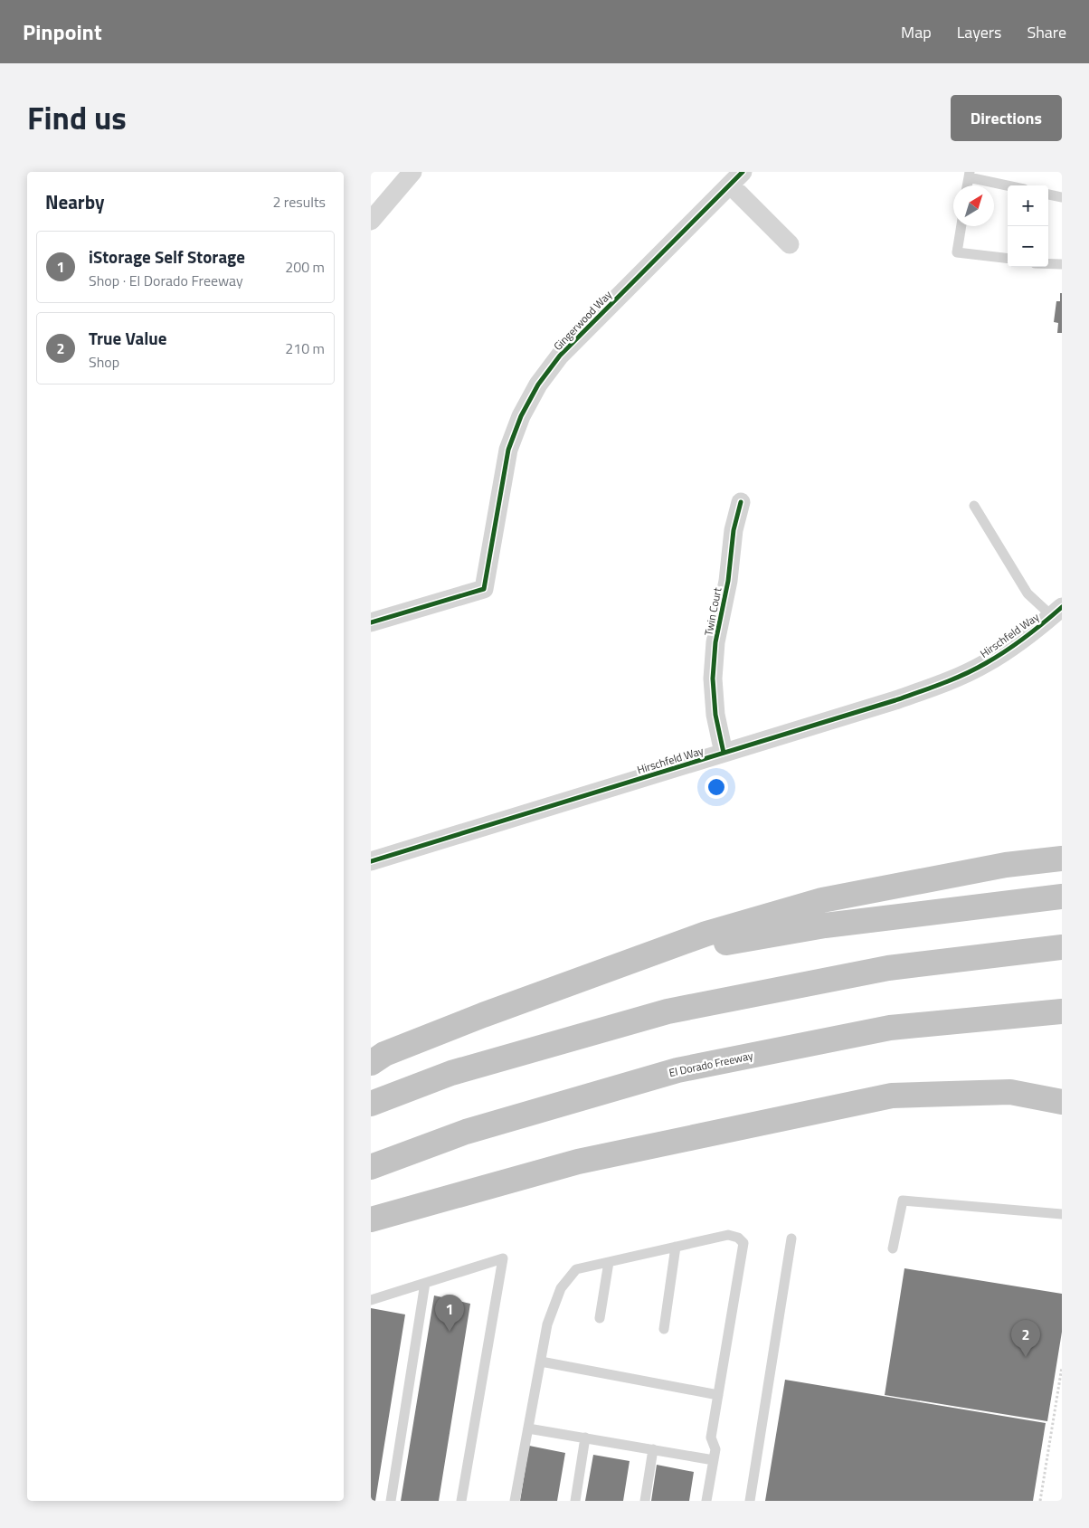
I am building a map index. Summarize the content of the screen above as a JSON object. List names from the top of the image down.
{
  "streets": {
    "highway": ["El Dorado Freeway"],
    "street": ["Gingerwood Way", "Twin Court", "Hirschfeld Way"]
  },
  "crossings": [
    ["Twin Court", "Hirschfeld Way"]
  ],
  "north": "top right",
  "page": {
    "header": "Pinpoint",
    "nav": ["Map", "Layers", "Share"],
    "title": "Find us",
    "buttons": "Directions",
    "heading": ["Nearby", "2 results"],
    "map_buttons": ["+", "−"],
    "list": [
      {
        "mark": "1",
        "name": "iStorage Self Storage",
        "note": "Shop · El Dorado Freeway",
        "value": "200 m"
      },
      {
        "mark": "2",
        "name": "True Value",
        "note": "Shop",
        "value": "210 m"
      }
    ],
    "pins": ["1", "2"]
  }
}
